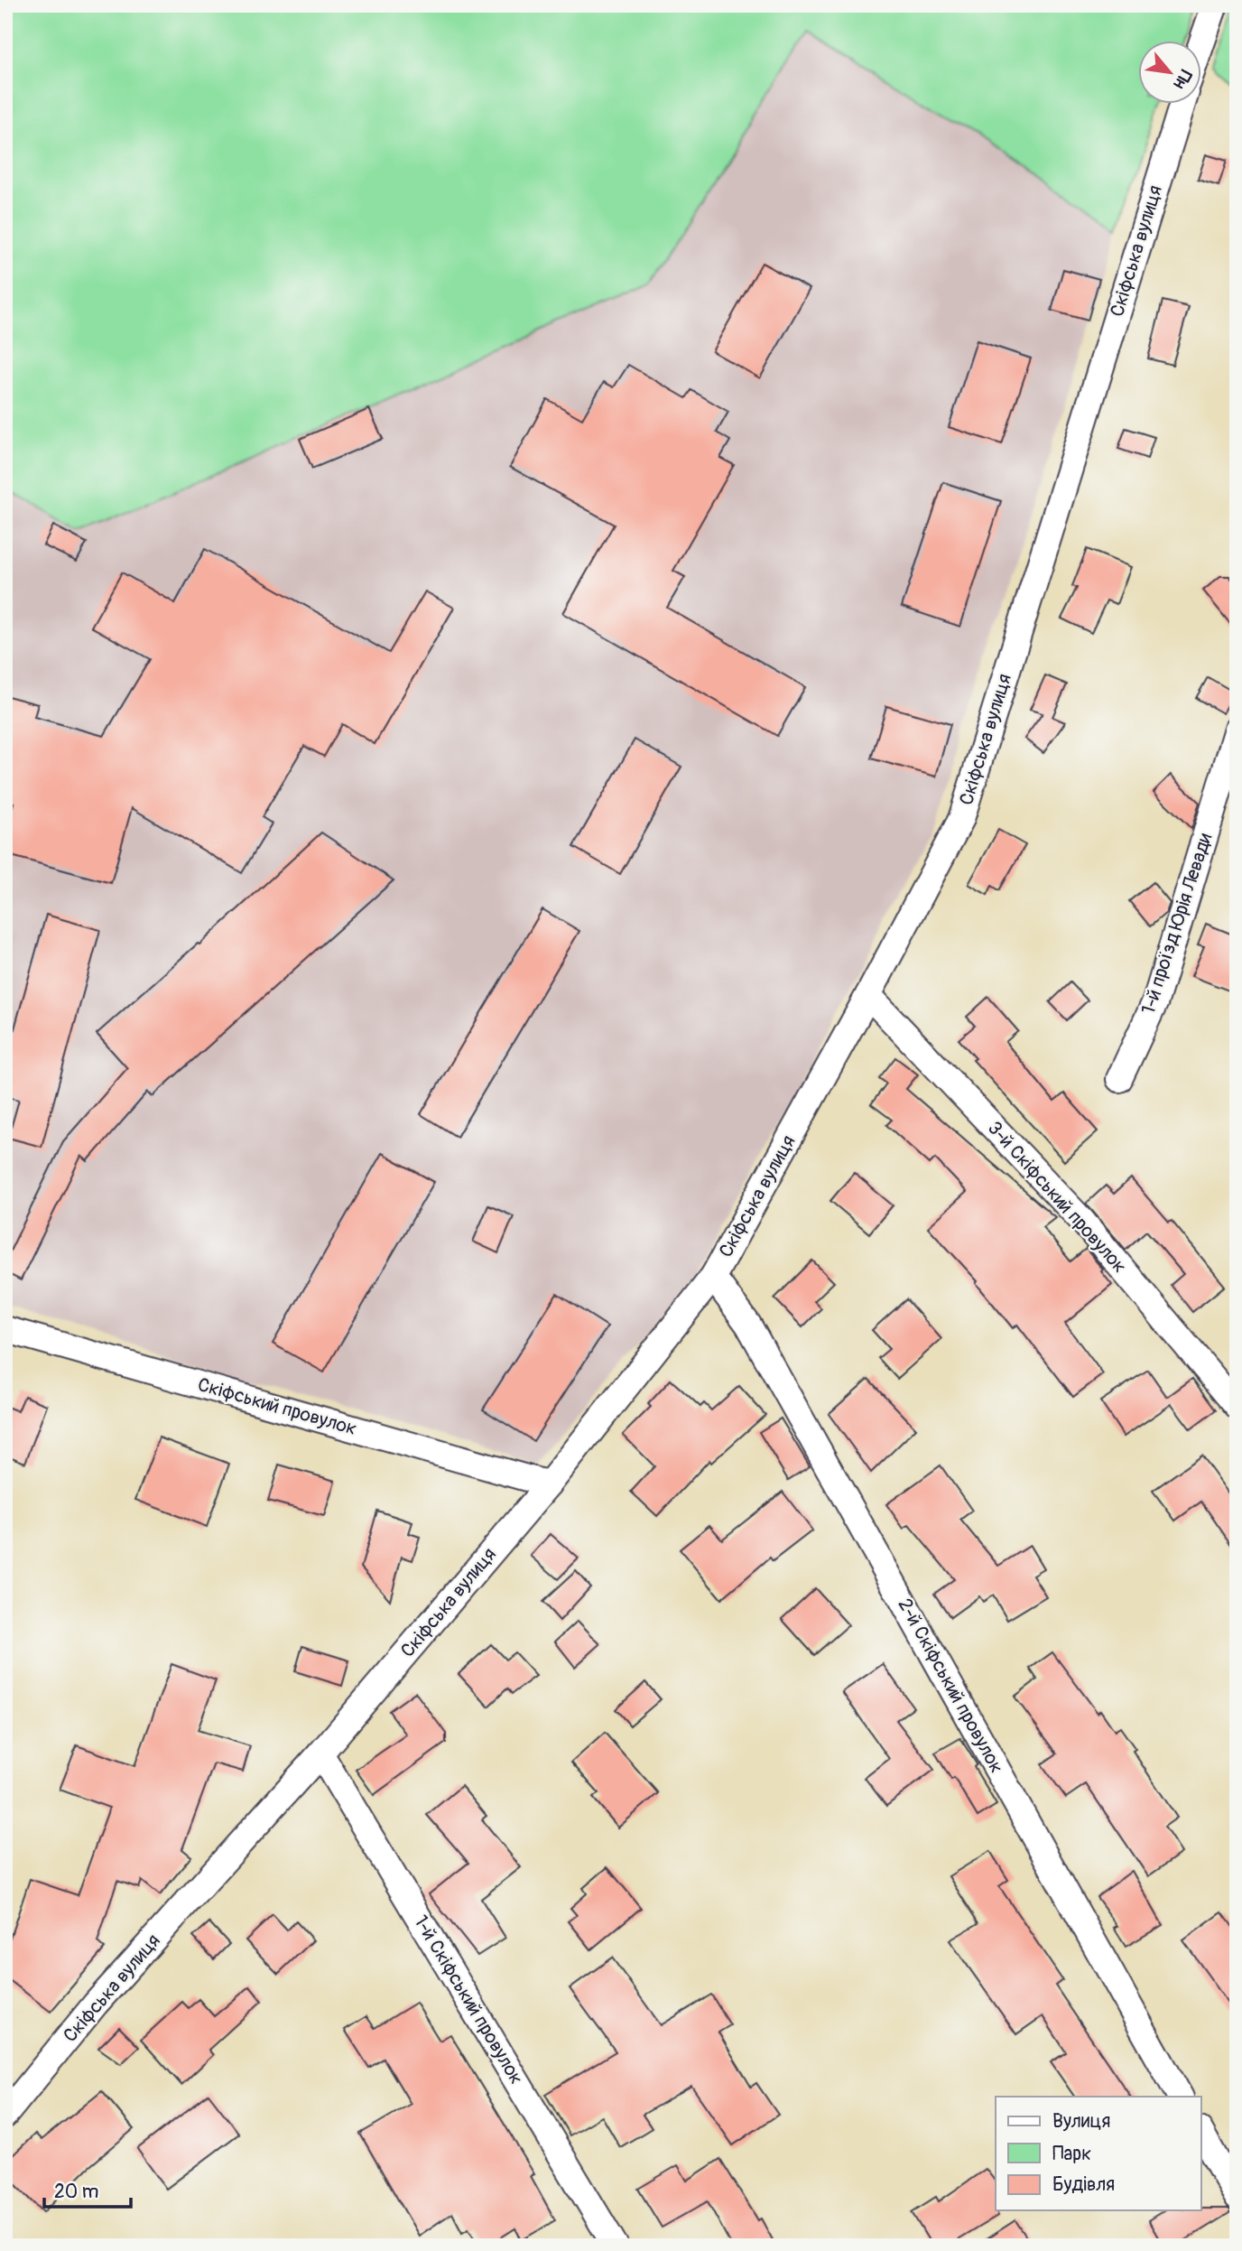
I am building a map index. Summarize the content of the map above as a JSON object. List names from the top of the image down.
{
  "streets": {
    "street": [
      "Скіфська вулиця",
      "1-й проїзд Юрія Левади",
      "3-й Скіфський провулок",
      "Скіфський провулок",
      "2-й Скіфський провулок",
      "1-й Скіфський провулок"
    ]
  },
  "crossings": [
    ["Скіфська вулиця", "3-й Скіфський провулок"],
    ["Скіфська вулиця", "Скіфський провулок"],
    ["Скіфська вулиця", "2-й Скіфський провулок"],
    ["Скіфська вулиця", "1-й Скіфський провулок"]
  ],
  "legend": ["Вулиця", "Парк", "Будівля"],
  "scale_bar": "20 m",
  "north": "bottom right"
}
